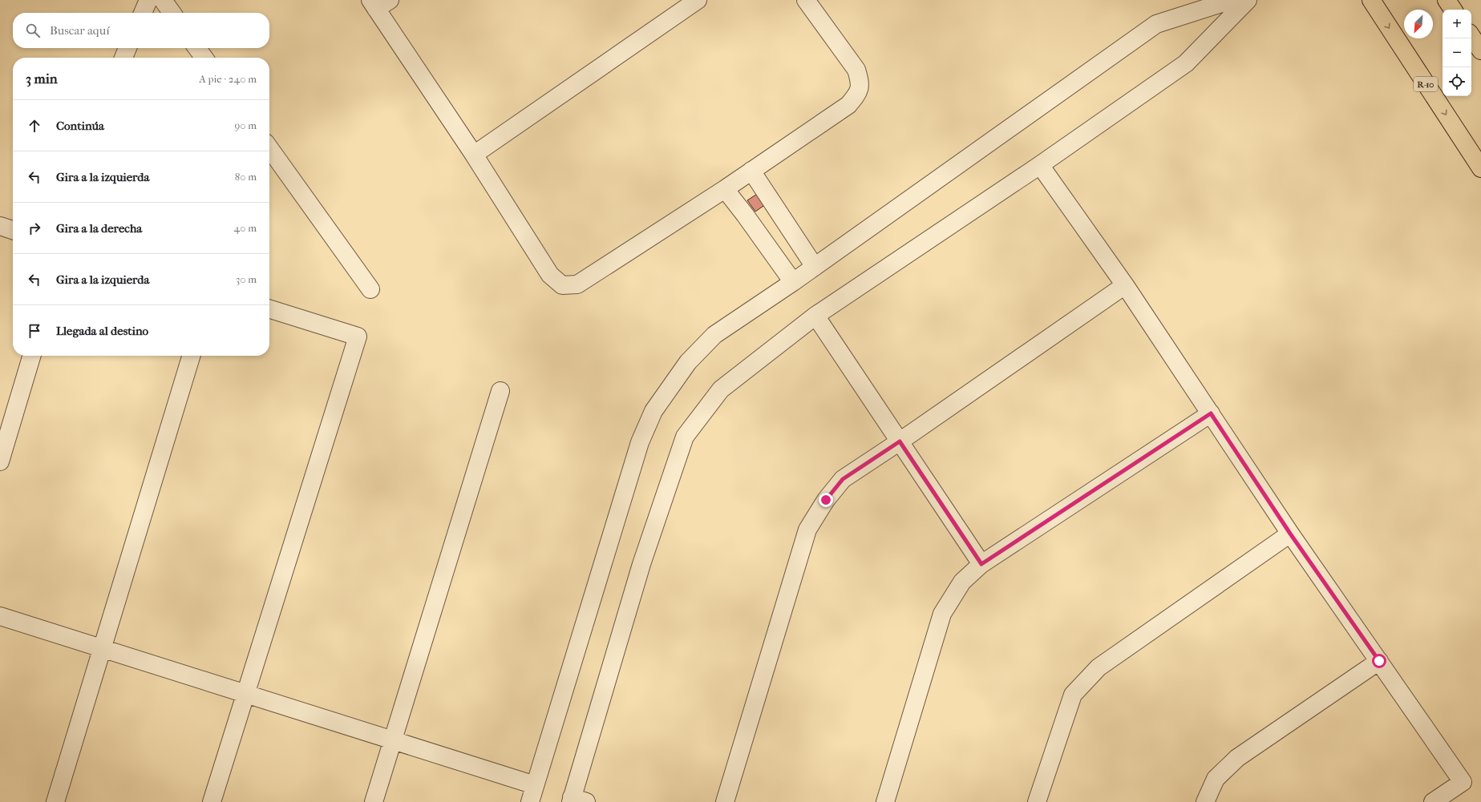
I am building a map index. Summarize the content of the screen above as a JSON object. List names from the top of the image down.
{
  "streets": {
    "main road": ["R-10"]
  },
  "north": "bottom left",
  "page": {
    "map_buttons": ["+", "−"],
    "search": "Buscar aquí",
    "heading": ["3 min", "A pie · 240 m"],
    "list": [
      ["Continúa", "90 m"],
      ["Gira a la izquierda", "80 m"],
      ["Gira a la derecha", "40 m"],
      ["Gira a la izquierda", "30 m"],
      "Llegada al destino"
    ]
  }
}
